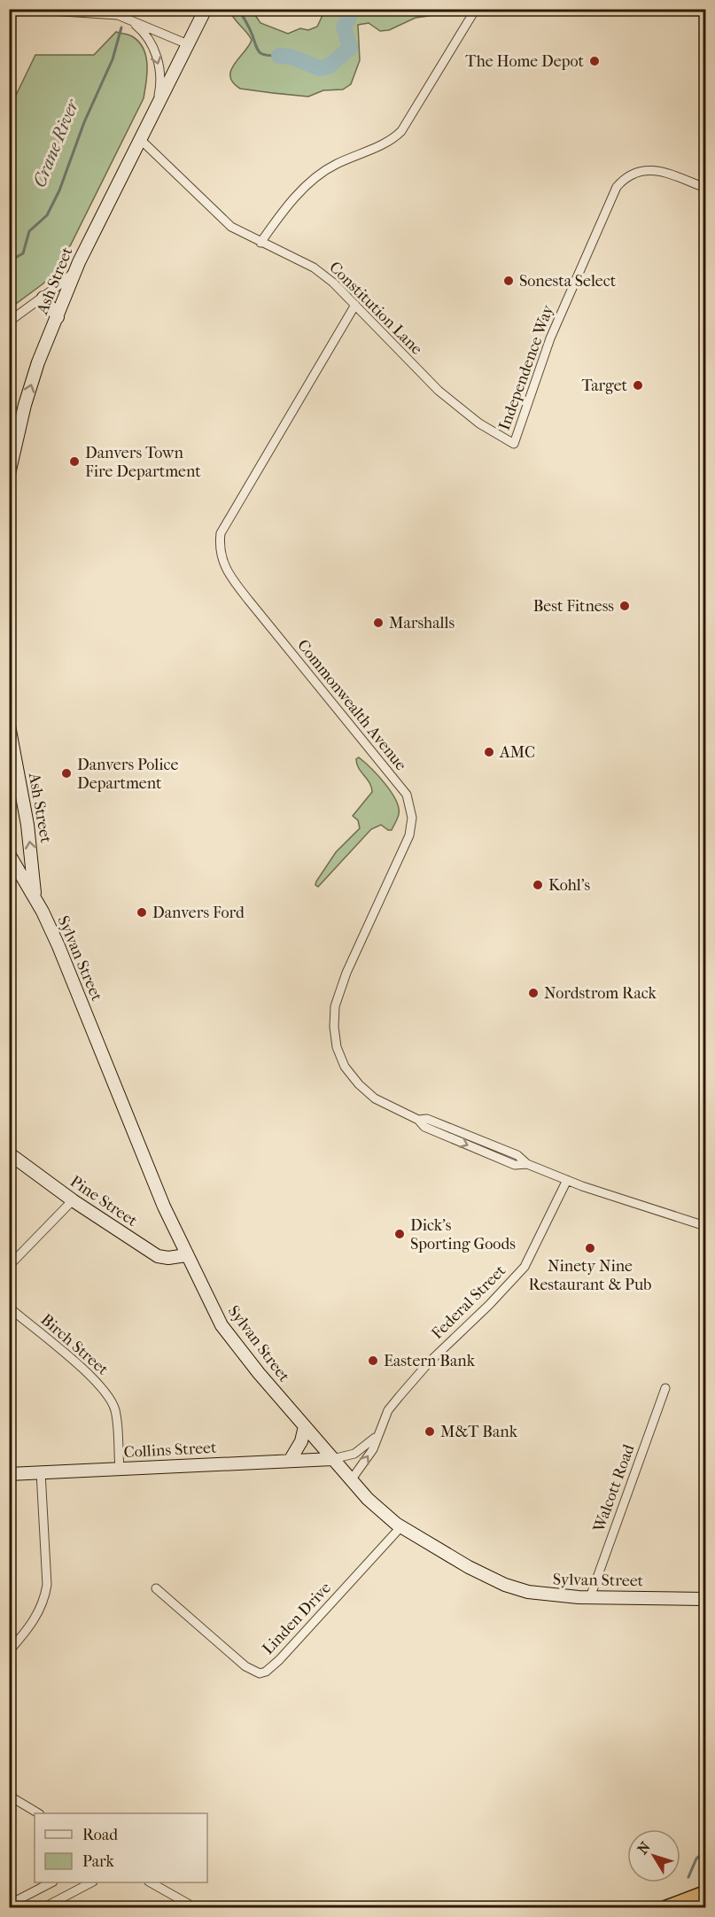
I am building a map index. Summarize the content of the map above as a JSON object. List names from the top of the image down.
{
  "streets": {
    "main road": [
      "Ash Street",
      "Sylvan Street",
      "Pine Street",
      "Collins Street"
    ],
    "street": [
      "Constitution Lane",
      "Independence Way",
      "Commonwealth Avenue",
      "Federal Street",
      "Birch Street",
      "Walcott Road",
      "Linden Drive"
    ]
  },
  "crossings": [
    ["Ash Street", "Constitution Lane"],
    ["Ash Street", "Sylvan Street"],
    ["Constitution Lane", "Independence Way"],
    ["Constitution Lane", "Commonwealth Avenue"],
    ["Commonwealth Avenue", "Federal Street"],
    ["Sylvan Street", "Pine Street"],
    ["Sylvan Street", "Federal Street"],
    ["Sylvan Street", "Collins Street"],
    ["Sylvan Street", "Walcott Road"],
    ["Sylvan Street", "Linden Drive"],
    ["Federal Street", "Collins Street"],
    ["Birch Street", "Collins Street"]
  ],
  "water": ["Crane River"],
  "places": [
    "The Home Depot",
    "Sonesta Select",
    "Target",
    "Danvers Town Fire Department",
    "Best Fitness",
    "Marshalls",
    "AMC",
    "Danvers Police Department",
    "Kohl's",
    "Danvers Ford",
    "Nordstrom Rack",
    "Dick's Sporting Goods",
    "Ninety Nine Restaurant & Pub",
    "Eastern Bank",
    "M&T Bank"
  ],
  "legend": ["Road", "Park"],
  "north": "top left"
}
